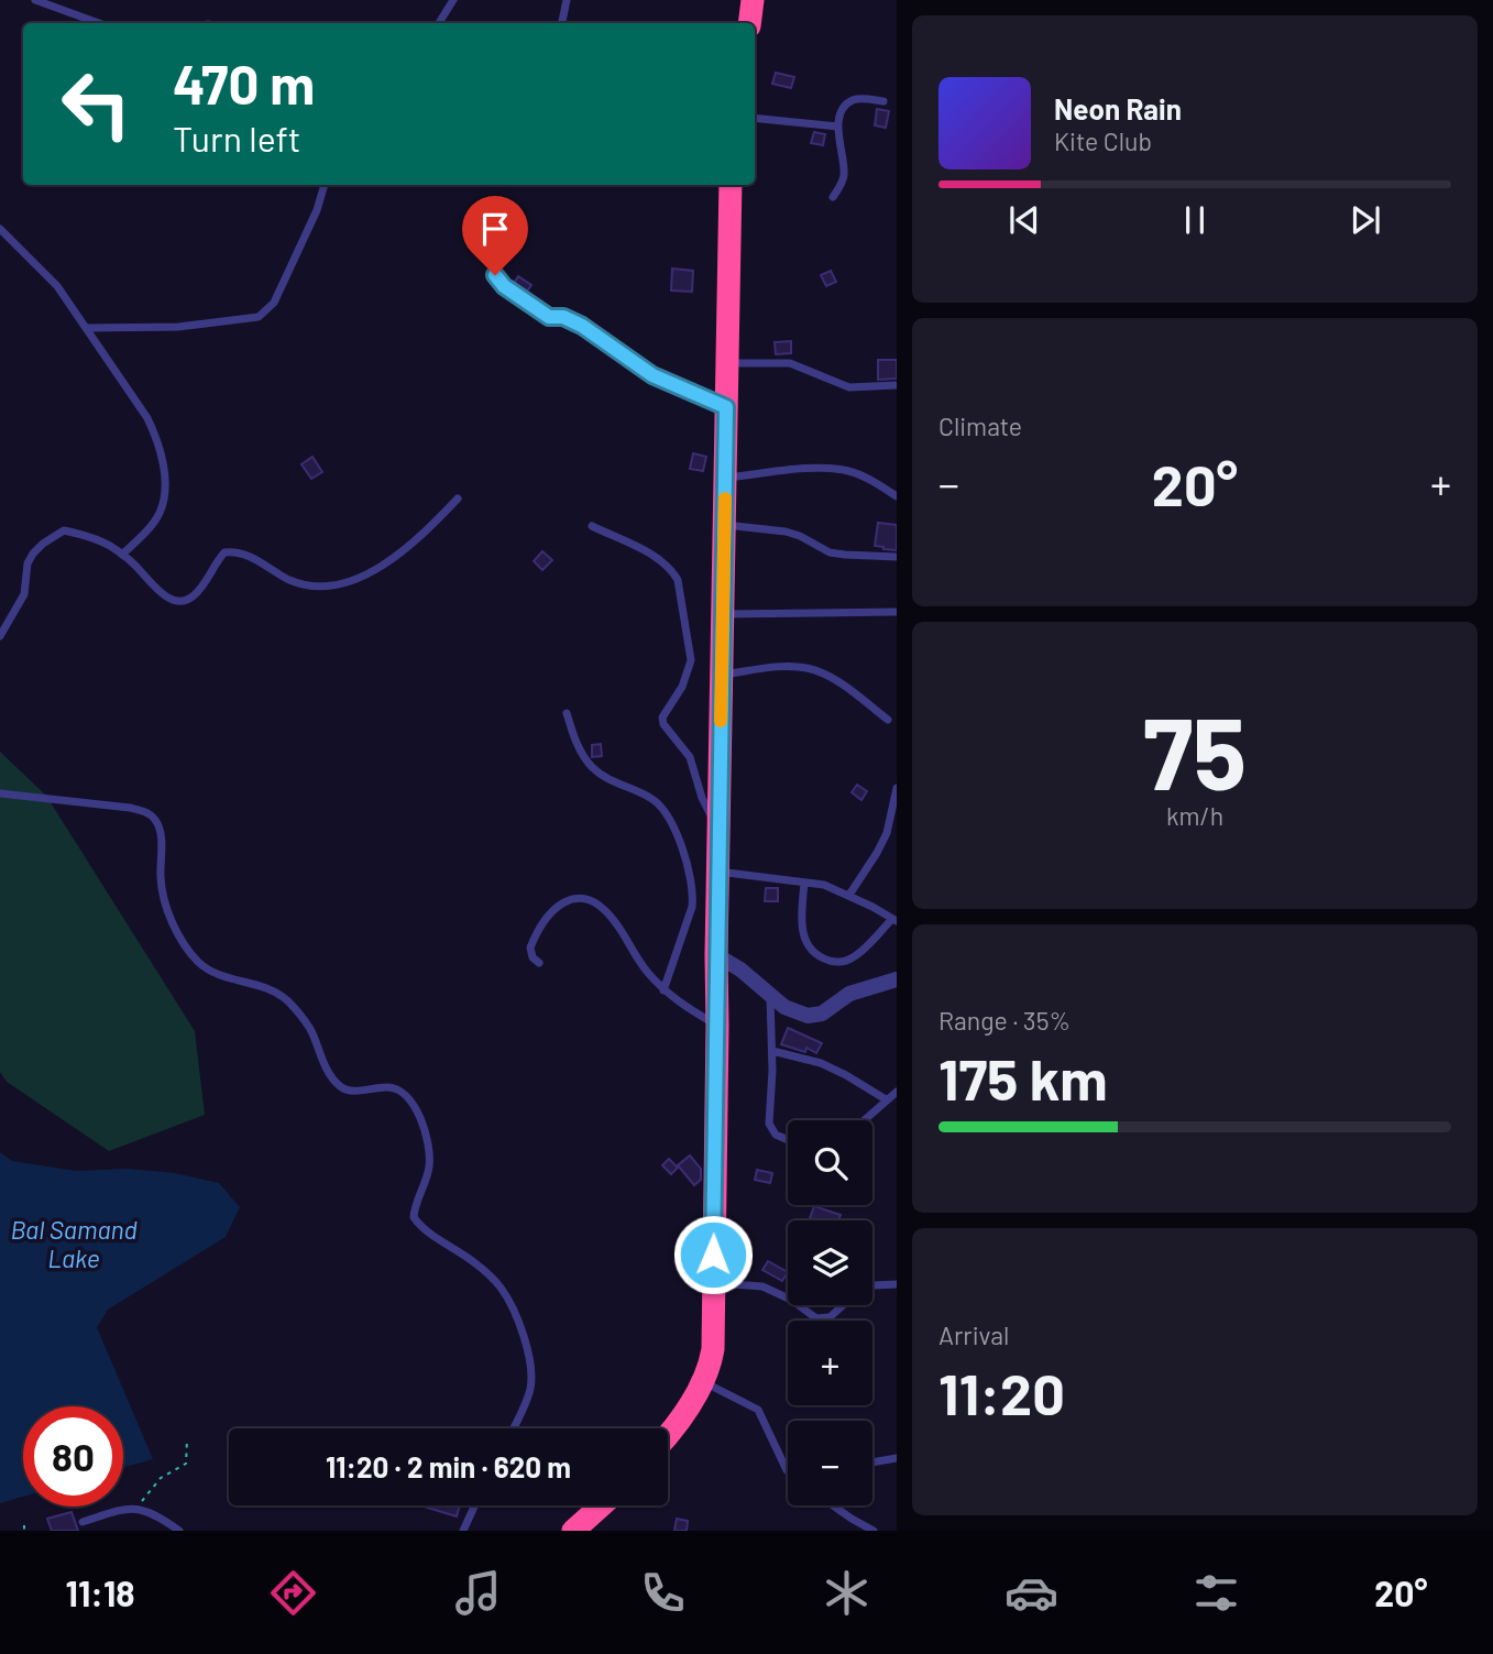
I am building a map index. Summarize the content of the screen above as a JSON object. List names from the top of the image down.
{
  "water": ["Bal Samand Lake"],
  "page": {
    "turn": ["470 m", "Turn left"],
    "song": ["Neon Rain", "Kite Club"],
    "tile": [
      "Climate",
      ["75", "km/h"],
      ["Range · 35%", "175 km"],
      ["Arrival", "11:20"]
    ],
    "heat": ["−", "20°", "+"],
    "map_buttons": ["+", "−"],
    "limit": "80",
    "trip": "11:20 · 2 min · 620 m",
    "tabs": ["11:18", "20°"]
  }
}
